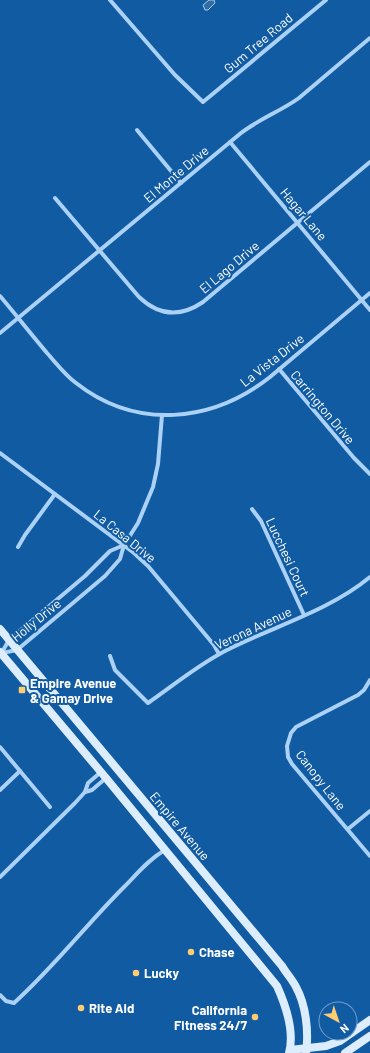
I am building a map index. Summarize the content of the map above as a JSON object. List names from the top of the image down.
{
  "streets": {
    "main road": ["Empire Avenue"],
    "street": [
      "Gum Tree Road",
      "El Monte Drive",
      "Hagar Lane",
      "El Lago Drive",
      "La Vista Drive",
      "Carrington Drive",
      "La Casa Drive",
      "Lucchesi Court",
      "Holly Drive",
      "Verona Avenue",
      "Canopy Lane"
    ]
  },
  "crossings": [
    ["El Monte Drive", "Hagar Lane"],
    ["El Monte Drive", "El Lago Drive"],
    ["El Monte Drive", "La Vista Drive"],
    ["Hagar Lane", "El Lago Drive"],
    ["Hagar Lane", "La Vista Drive"],
    ["La Vista Drive", "Carrington Drive"],
    ["La Vista Drive", "Holly Drive"],
    ["La Casa Drive", "Holly Drive"],
    ["La Casa Drive", "Verona Avenue"],
    ["Lucchesi Court", "Verona Avenue"],
    ["Holly Drive", "Empire Avenue"]
  ],
  "places": {
    "transit": ["Empire Avenue & Gamay Drive"],
    "other": [
      "Chase",
      "Lucky",
      "Rite Aid",
      "California Fitness 24/7"
    ]
  },
  "north": "bottom right"
}
